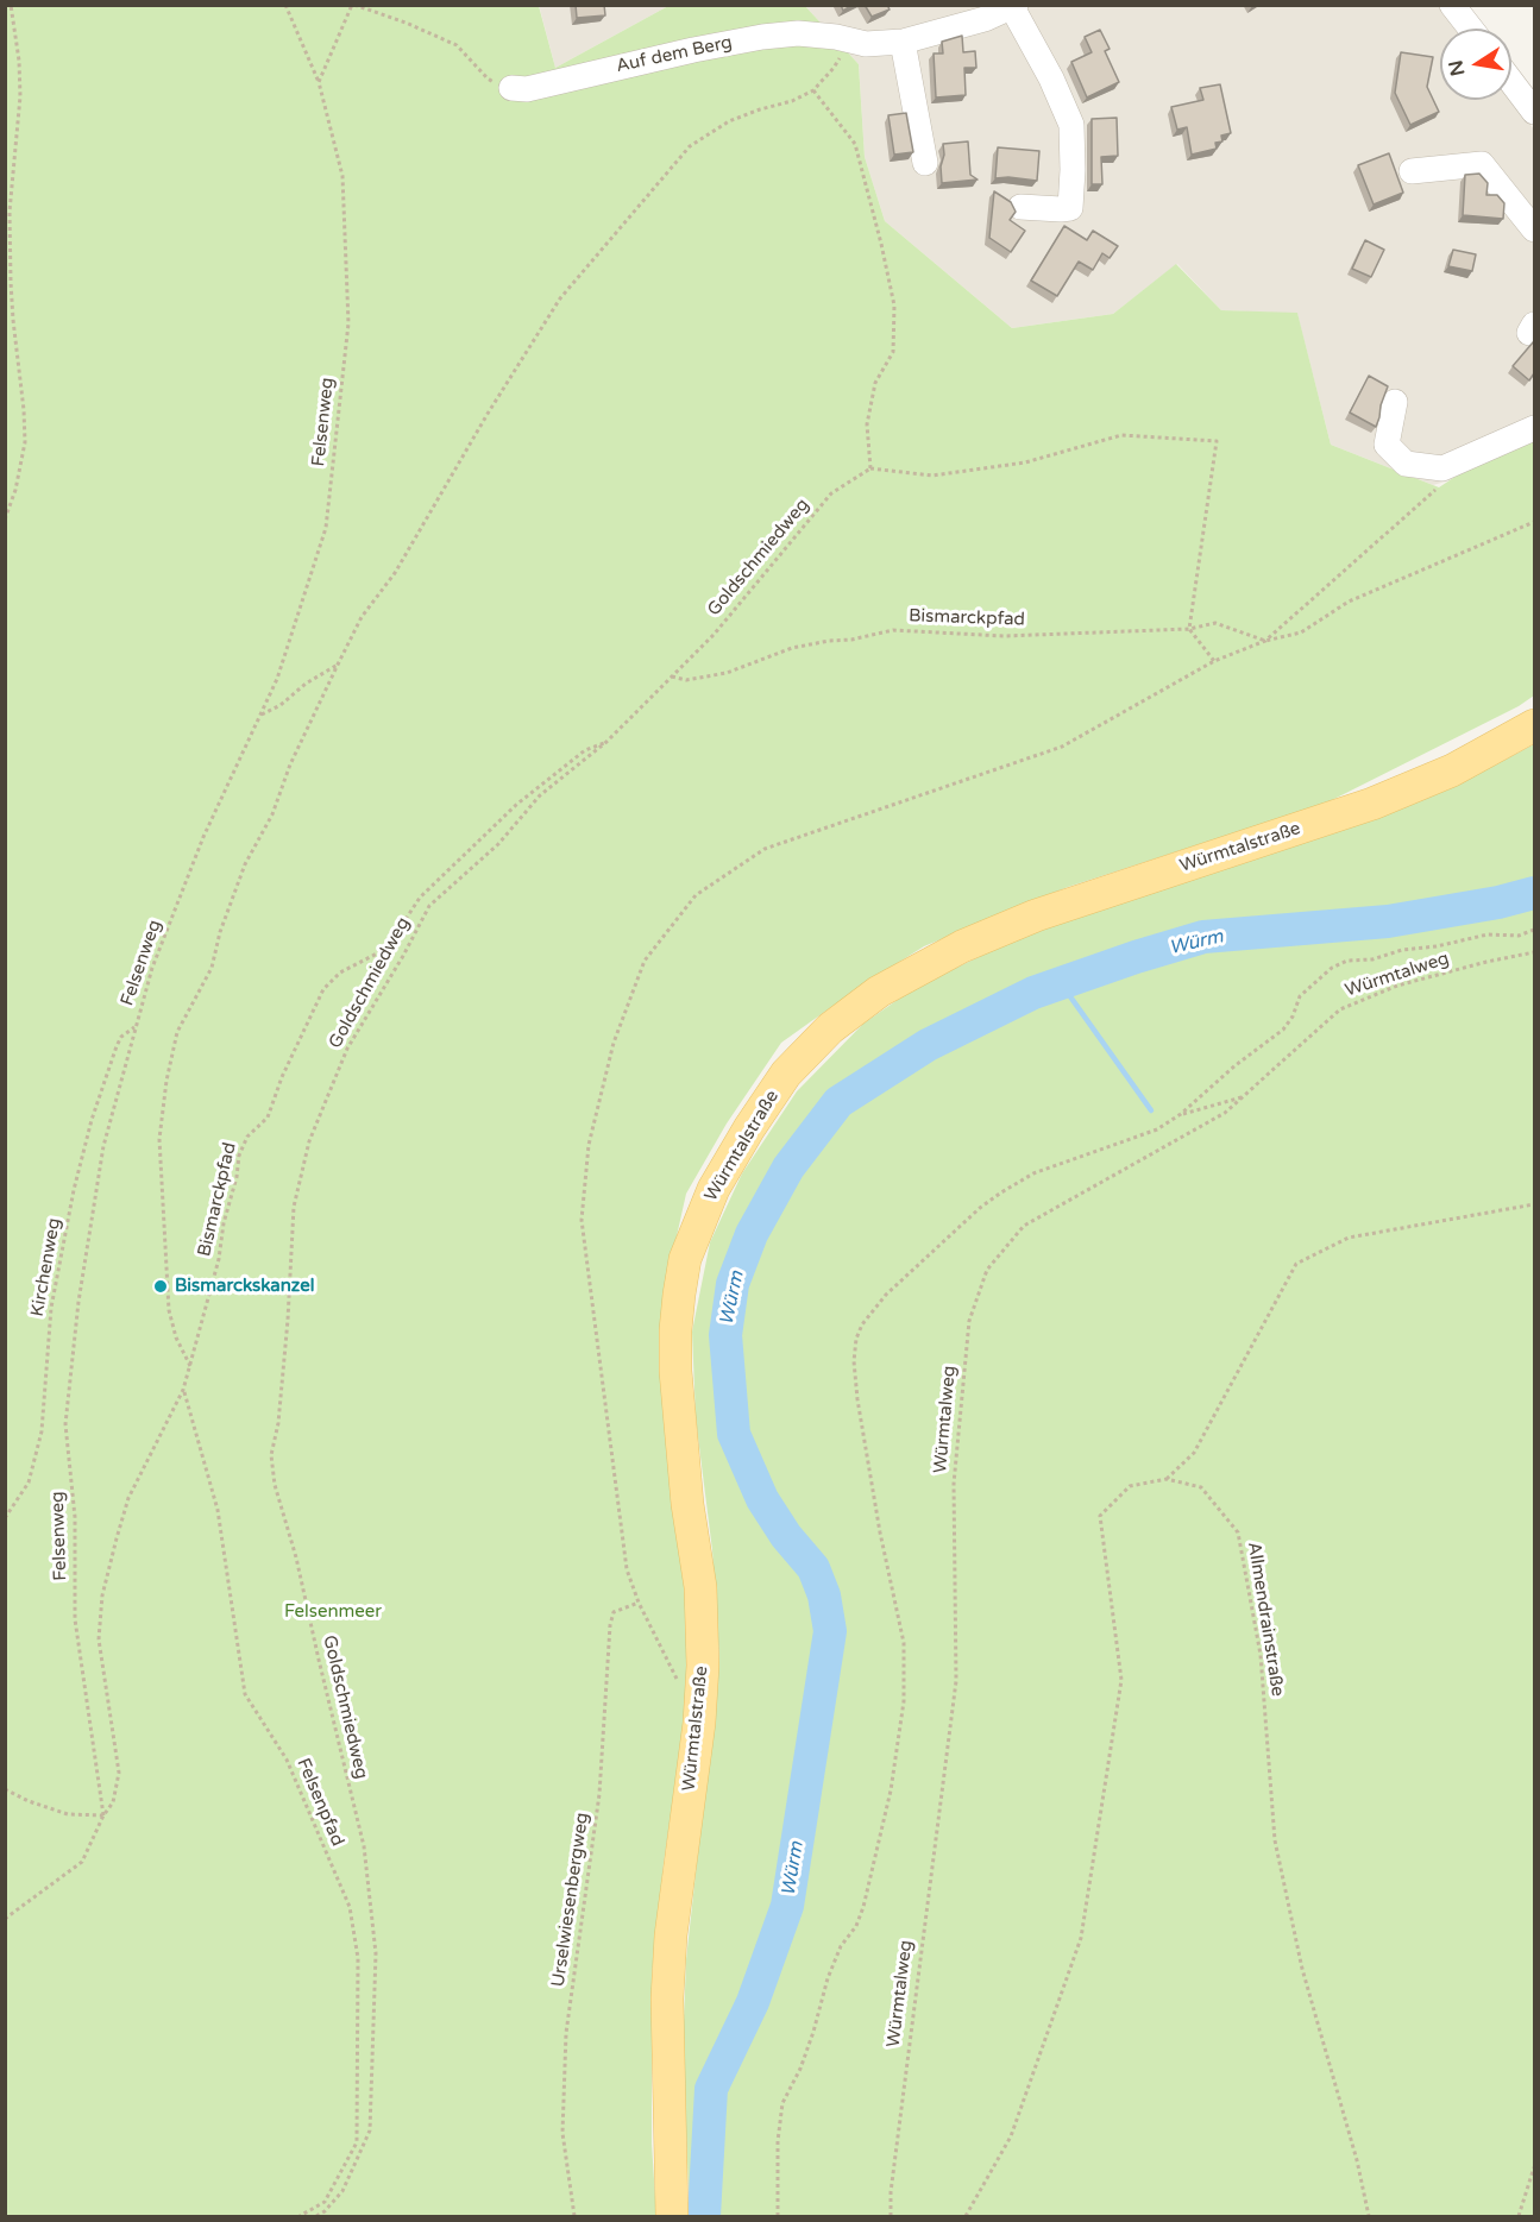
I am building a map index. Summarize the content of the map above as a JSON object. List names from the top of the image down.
{
  "streets": {
    "main road": ["Würmtalstraße"],
    "street": ["Auf dem Berg"],
    "path": [
      "Felsenweg",
      "Goldschmiedweg",
      "Bismarckpfad",
      "Würmtalweg",
      "Kirchenweg",
      "Allmendrainstraße",
      "Felsenpfad",
      "Urselwiesenbergweg"
    ]
  },
  "crossings": [
    ["Felsenweg", "Bismarckpfad"],
    ["Felsenweg", "Kirchenweg"],
    ["Goldschmiedweg", "Bismarckpfad"],
    ["Bismarckpfad", "Felsenpfad"]
  ],
  "water": ["Würm"],
  "parks": ["Felsenmeer"],
  "places": ["Bismarckskanzel"],
  "north": "left"
}
